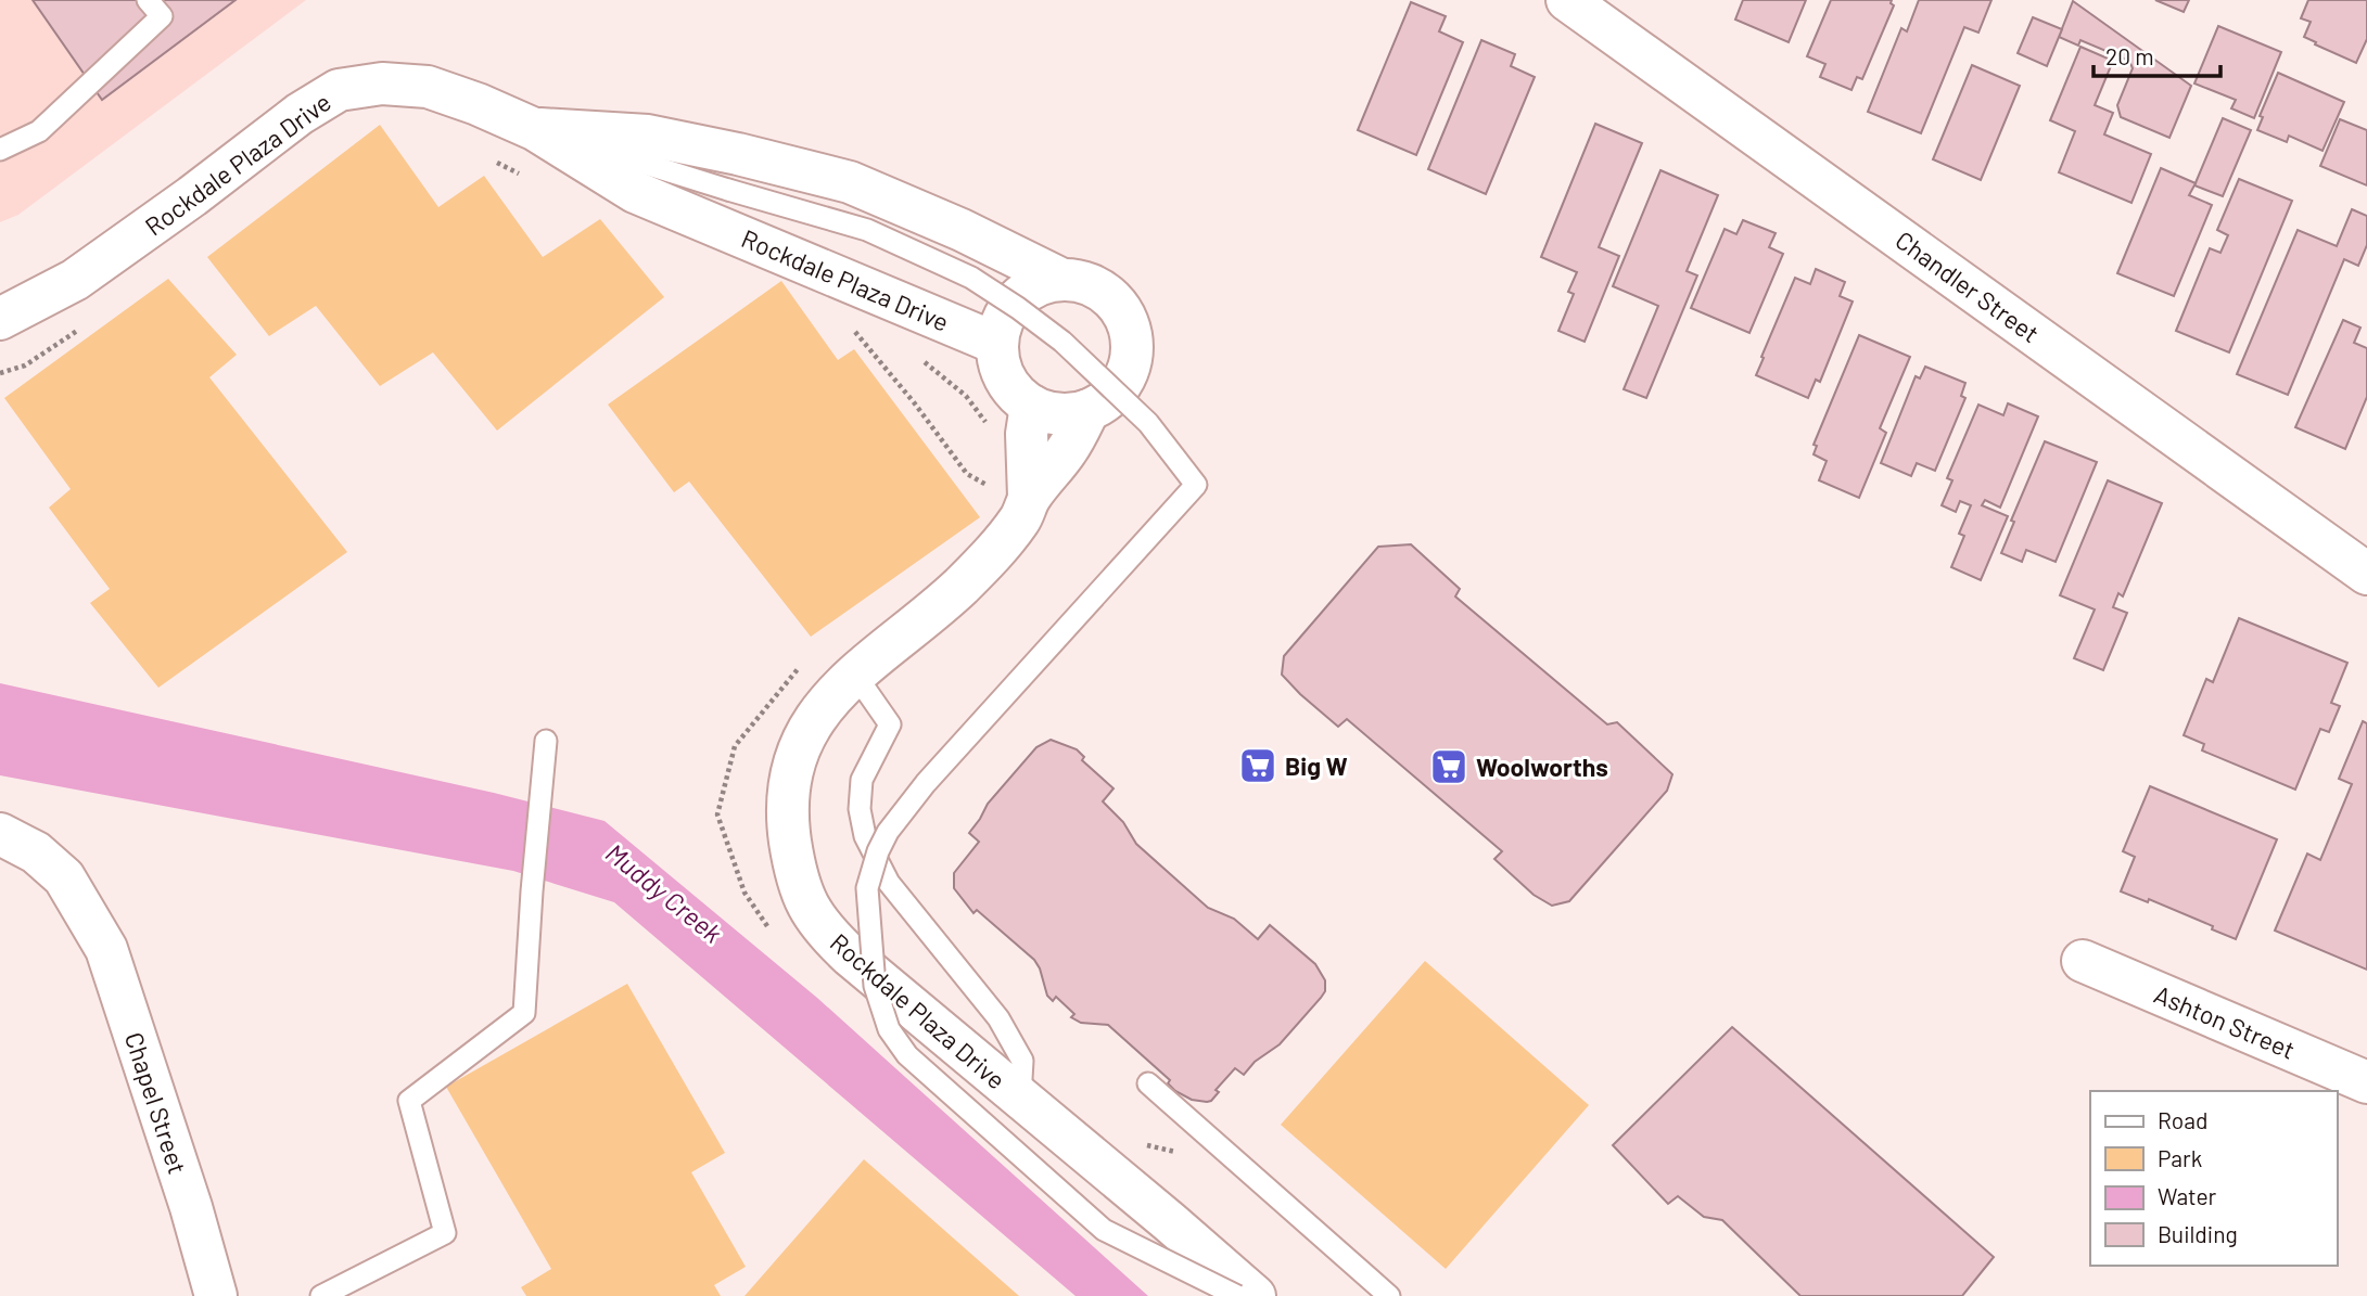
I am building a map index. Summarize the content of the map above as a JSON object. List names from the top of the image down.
{
  "streets": {
    "street": [
      "Rockdale Plaza Drive",
      "Chandler Street",
      "Ashton Street",
      "Chapel Street"
    ]
  },
  "water": ["Muddy Creek"],
  "places": {
    "supermarket": ["Big W", "Woolworths"]
  },
  "legend": [
    "Road",
    "Park",
    "Water",
    "Building"
  ],
  "scale_bar": "20 m"
}
